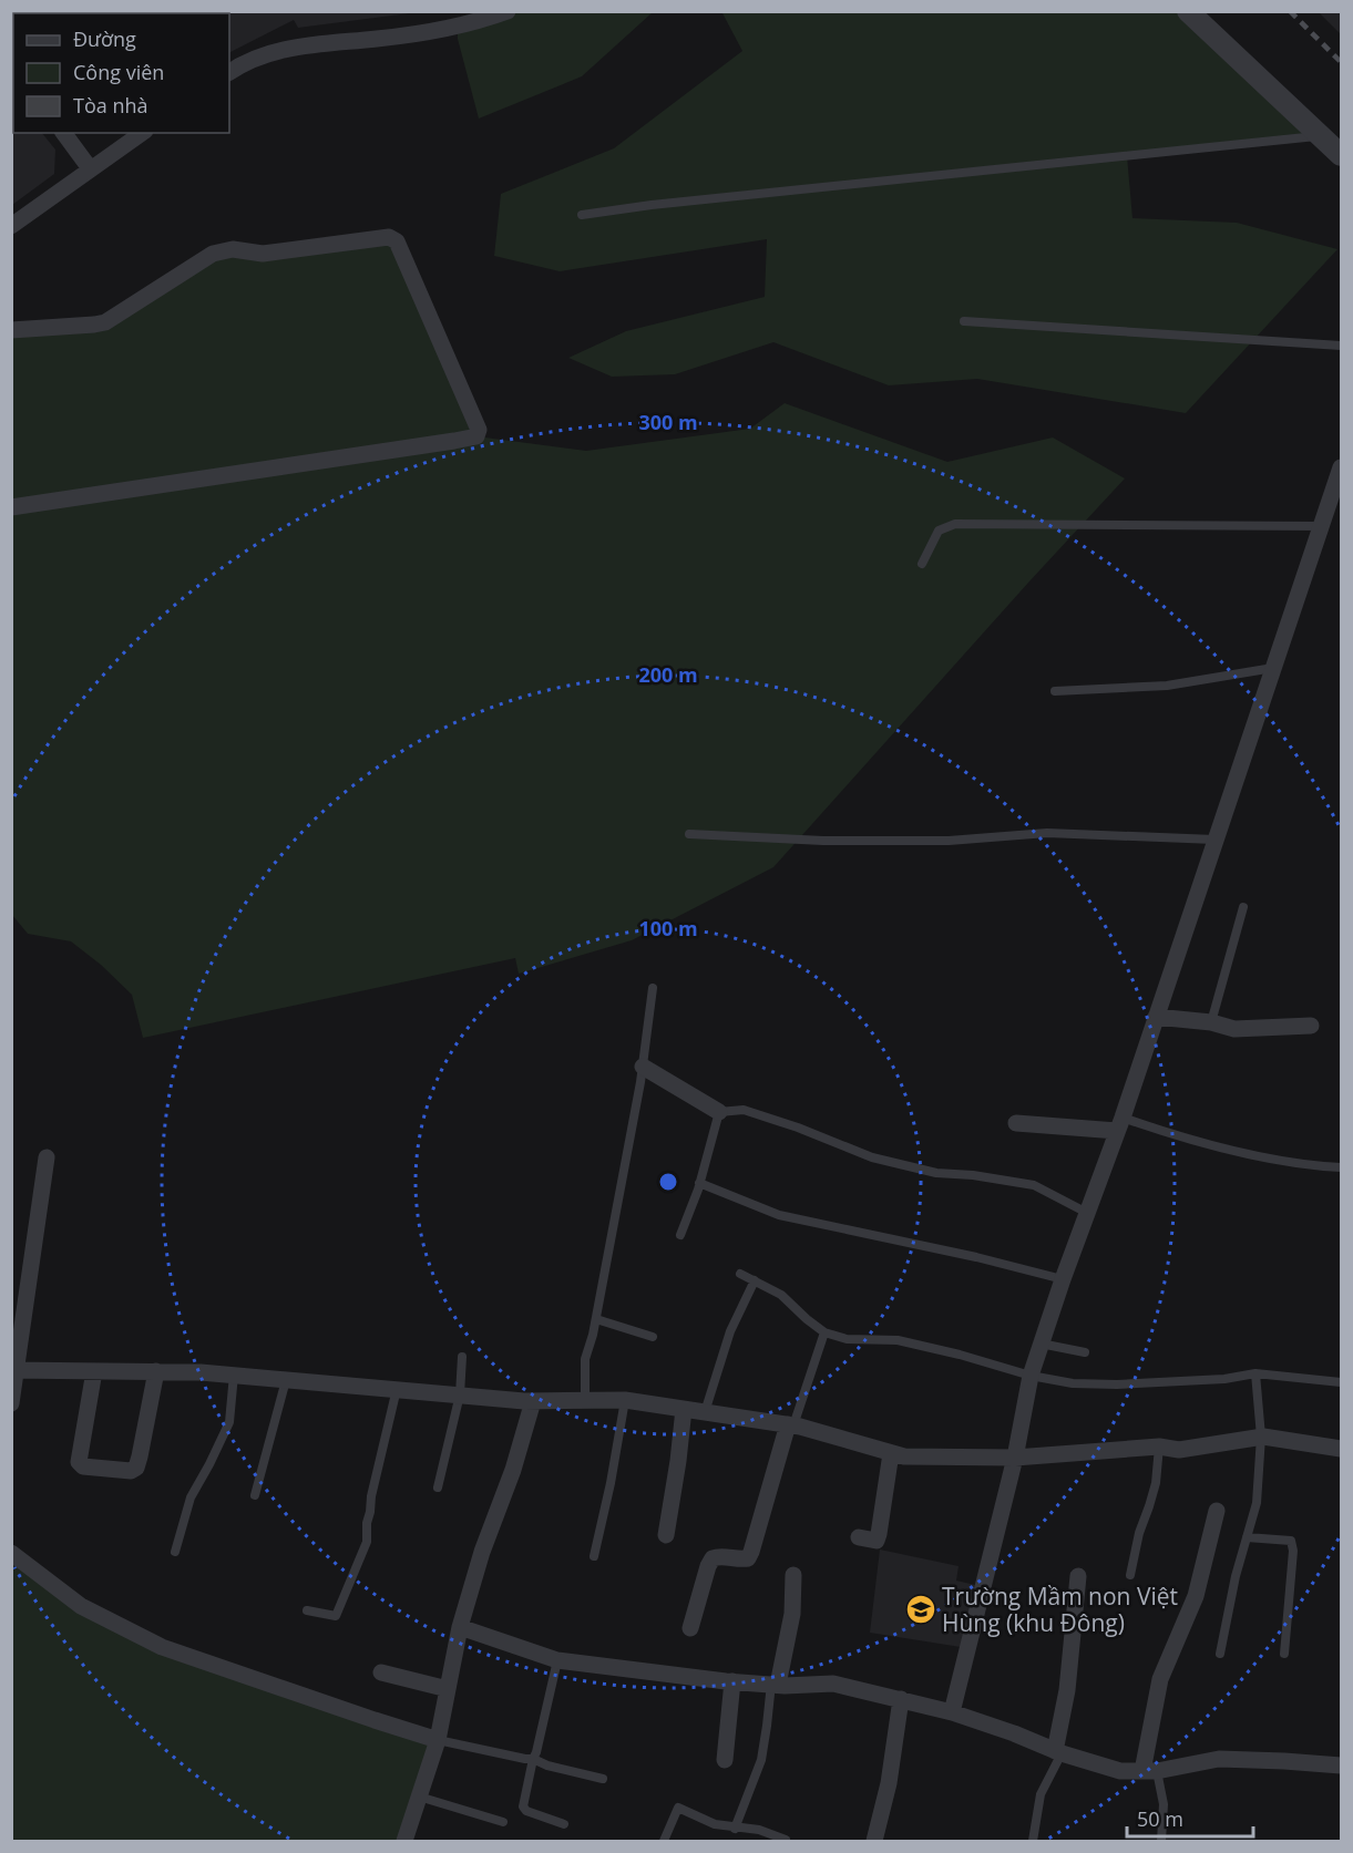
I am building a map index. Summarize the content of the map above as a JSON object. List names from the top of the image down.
{
  "places": {
    "school or university": ["Trường Mầm non Việt Hùng (khu Đông)"]
  },
  "legend": ["Đường", "Công viên", "Tòa nhà"],
  "scale_bar": "50 m",
  "rings": ["300 m", "200 m", "100 m"]
}
